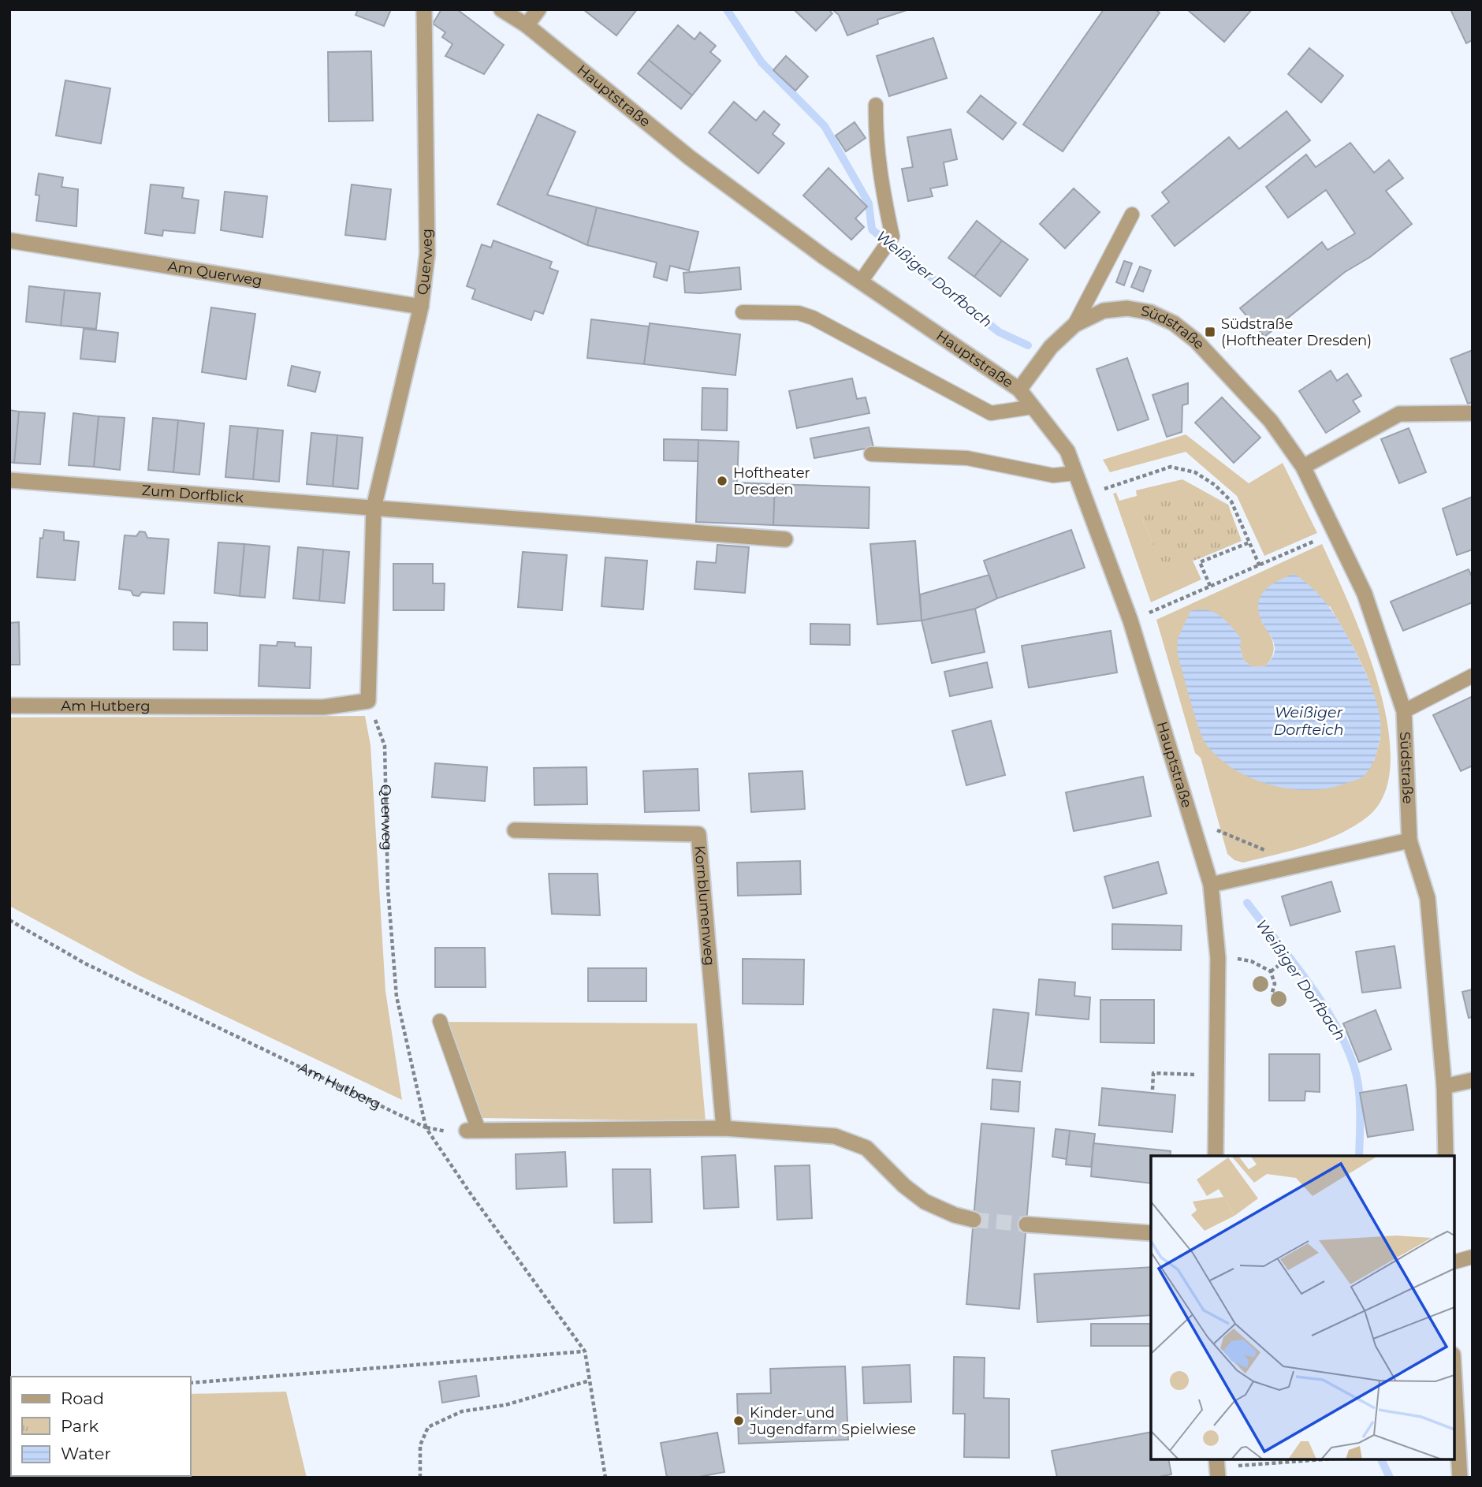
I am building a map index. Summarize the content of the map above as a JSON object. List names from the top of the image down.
{
  "streets": {
    "street": [
      "Hauptstraße",
      "Querweg",
      "Am Querweg",
      "Südstraße",
      "Zum Dorfblick",
      "Am Hutberg",
      "Kornblumenweg"
    ]
  },
  "crossings": [
    ["Hauptstraße", "Südstraße"],
    ["Querweg", "Am Querweg"],
    ["Querweg", "Zum Dorfblick"],
    ["Querweg", "Am Hutberg"]
  ],
  "water": ["Weißiger Dorfbach", "Weißiger Dorfteich"],
  "places": {
    "transit": ["Südstraße (Hoftheater Dresden)"],
    "other": ["Hoftheater Dresden", "Kinder- und Jugendfarm Spielwiese"]
  },
  "legend": ["Road", "Park", "Water"]
}
